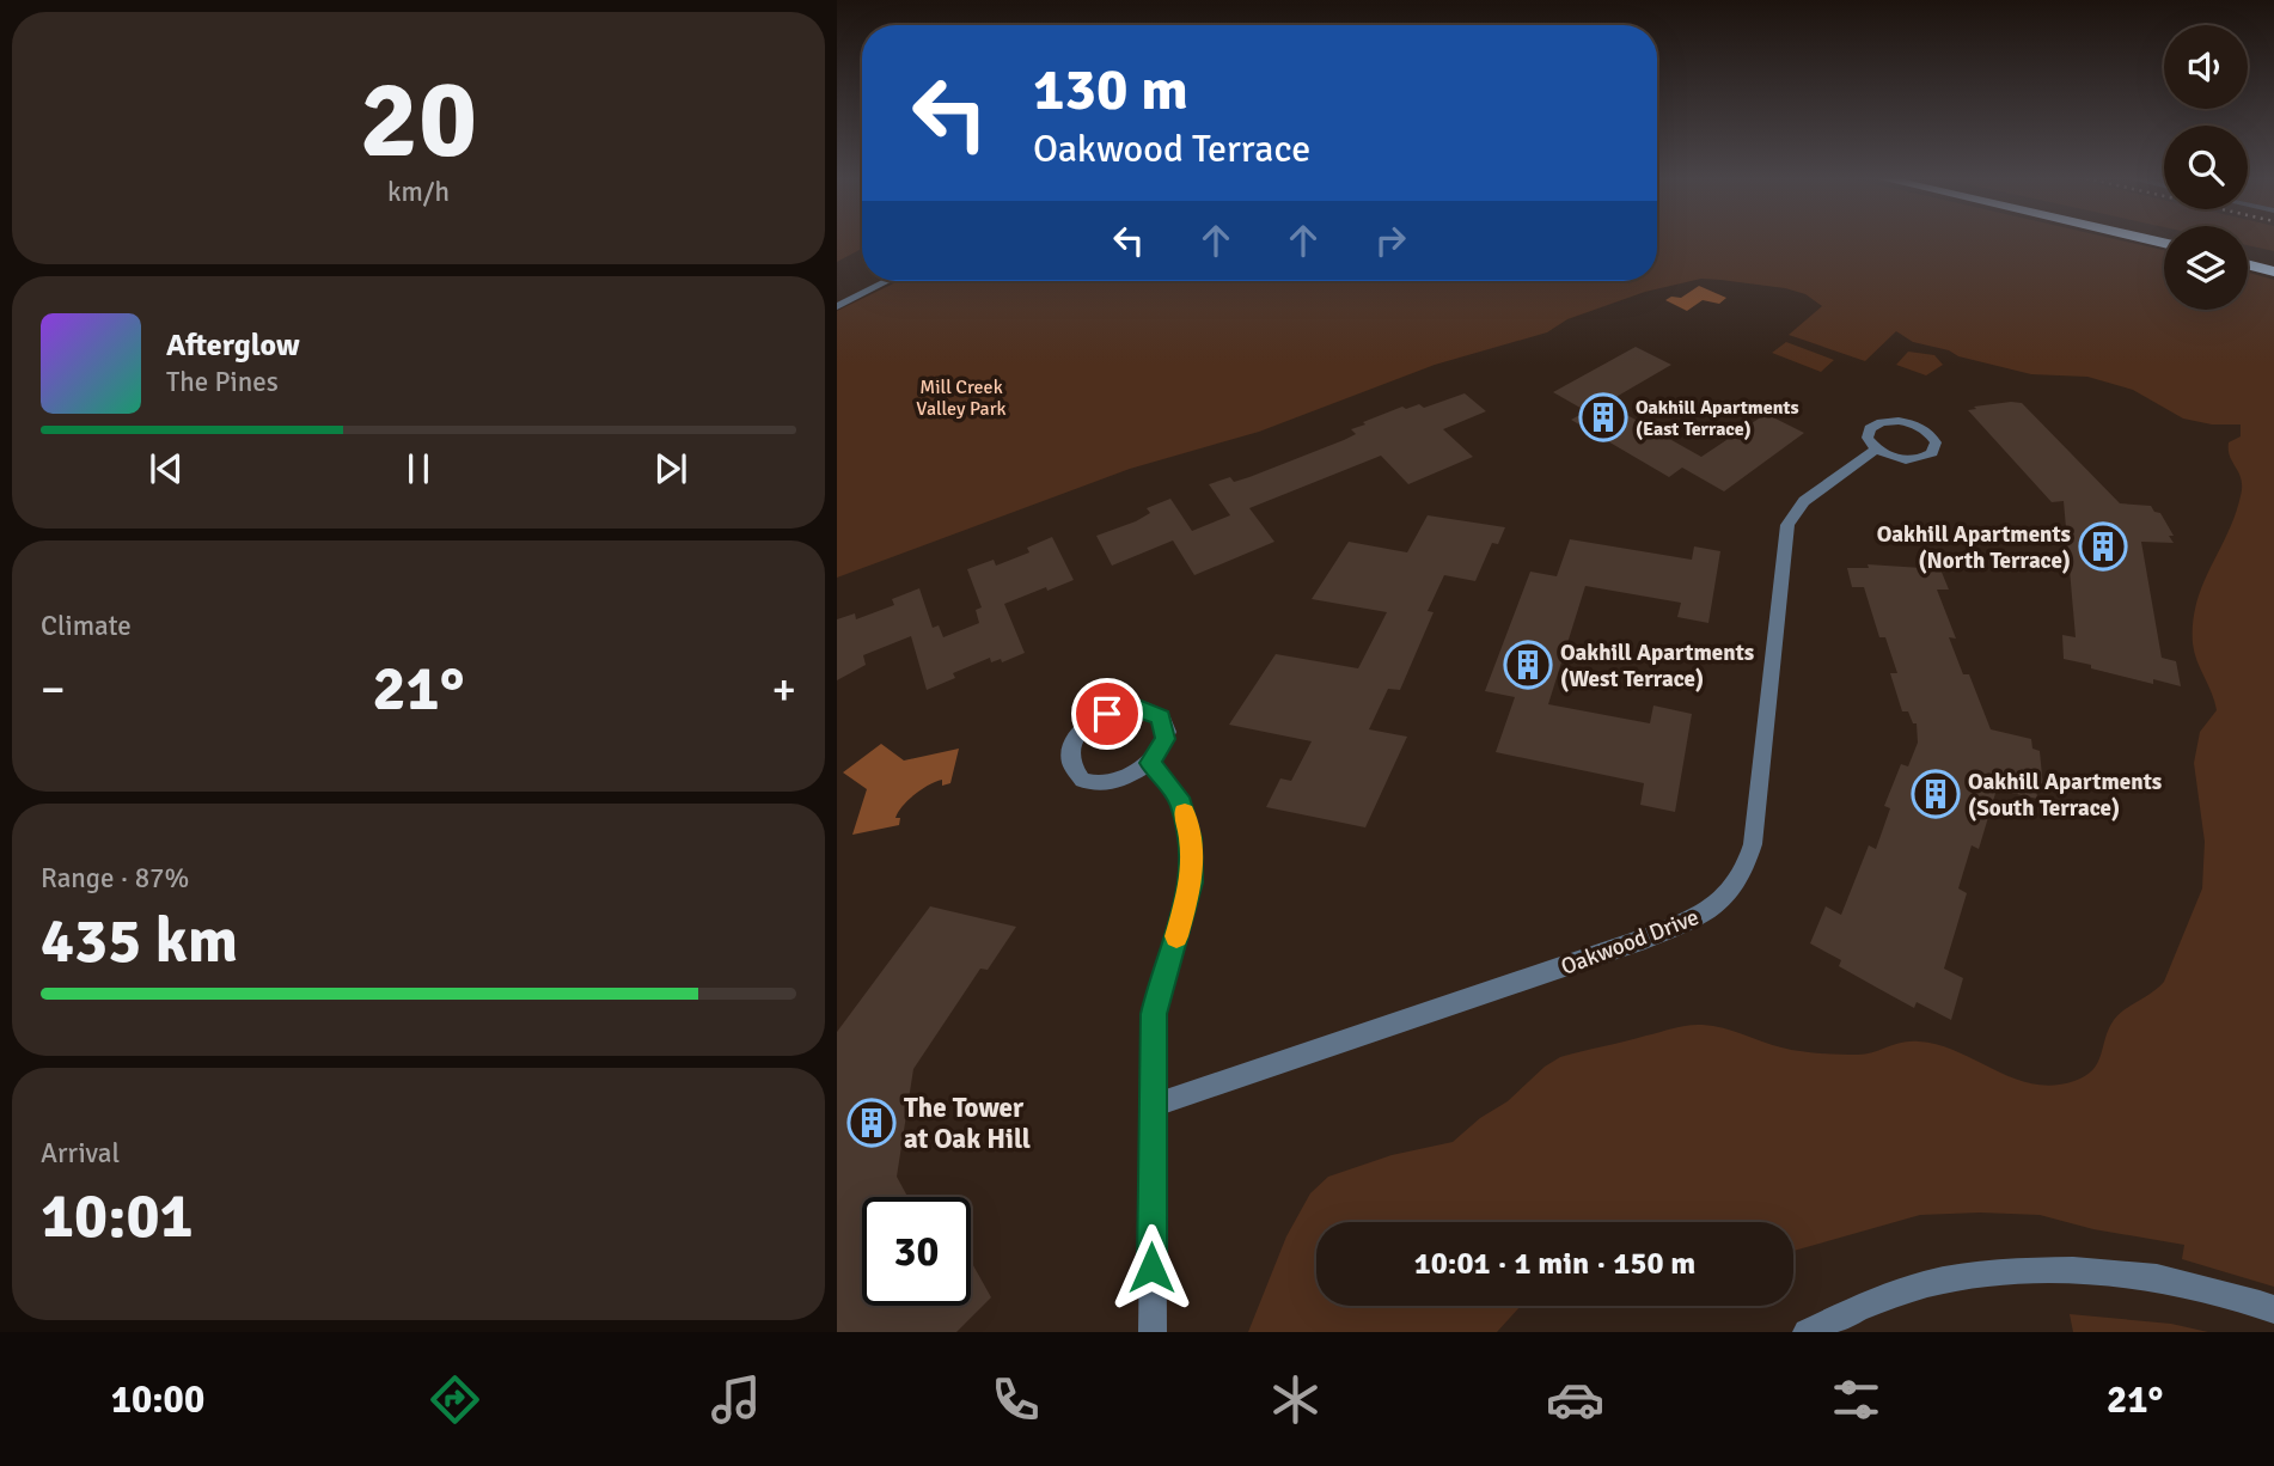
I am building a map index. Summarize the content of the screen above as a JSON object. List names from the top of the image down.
{
  "streets": {
    "street": ["Oakwood Drive"]
  },
  "parks": ["Mill Creek Valley Park"],
  "places": {
    "building": [
      "Oakhill Apartments (East Terrace)",
      "Oakhill Apartments (North Terrace)",
      "Oakhill Apartments (West Terrace)",
      "Oakhill Apartments (South Terrace)",
      "The Tower at Oak Hill"
    ]
  },
  "page": {
    "tile": [
      ["20", "km/h"],
      "Climate",
      ["Range · 87%", "435 km"],
      ["Arrival", "10:01"]
    ],
    "turn": ["130 m", "Oakwood Terrace"],
    "song": ["Afterglow", "The Pines"],
    "heat": ["−", "21°", "+"],
    "limit": "30",
    "trip": "10:01 · 1 min · 150 m",
    "tabs": ["10:00", "21°"]
  }
}
